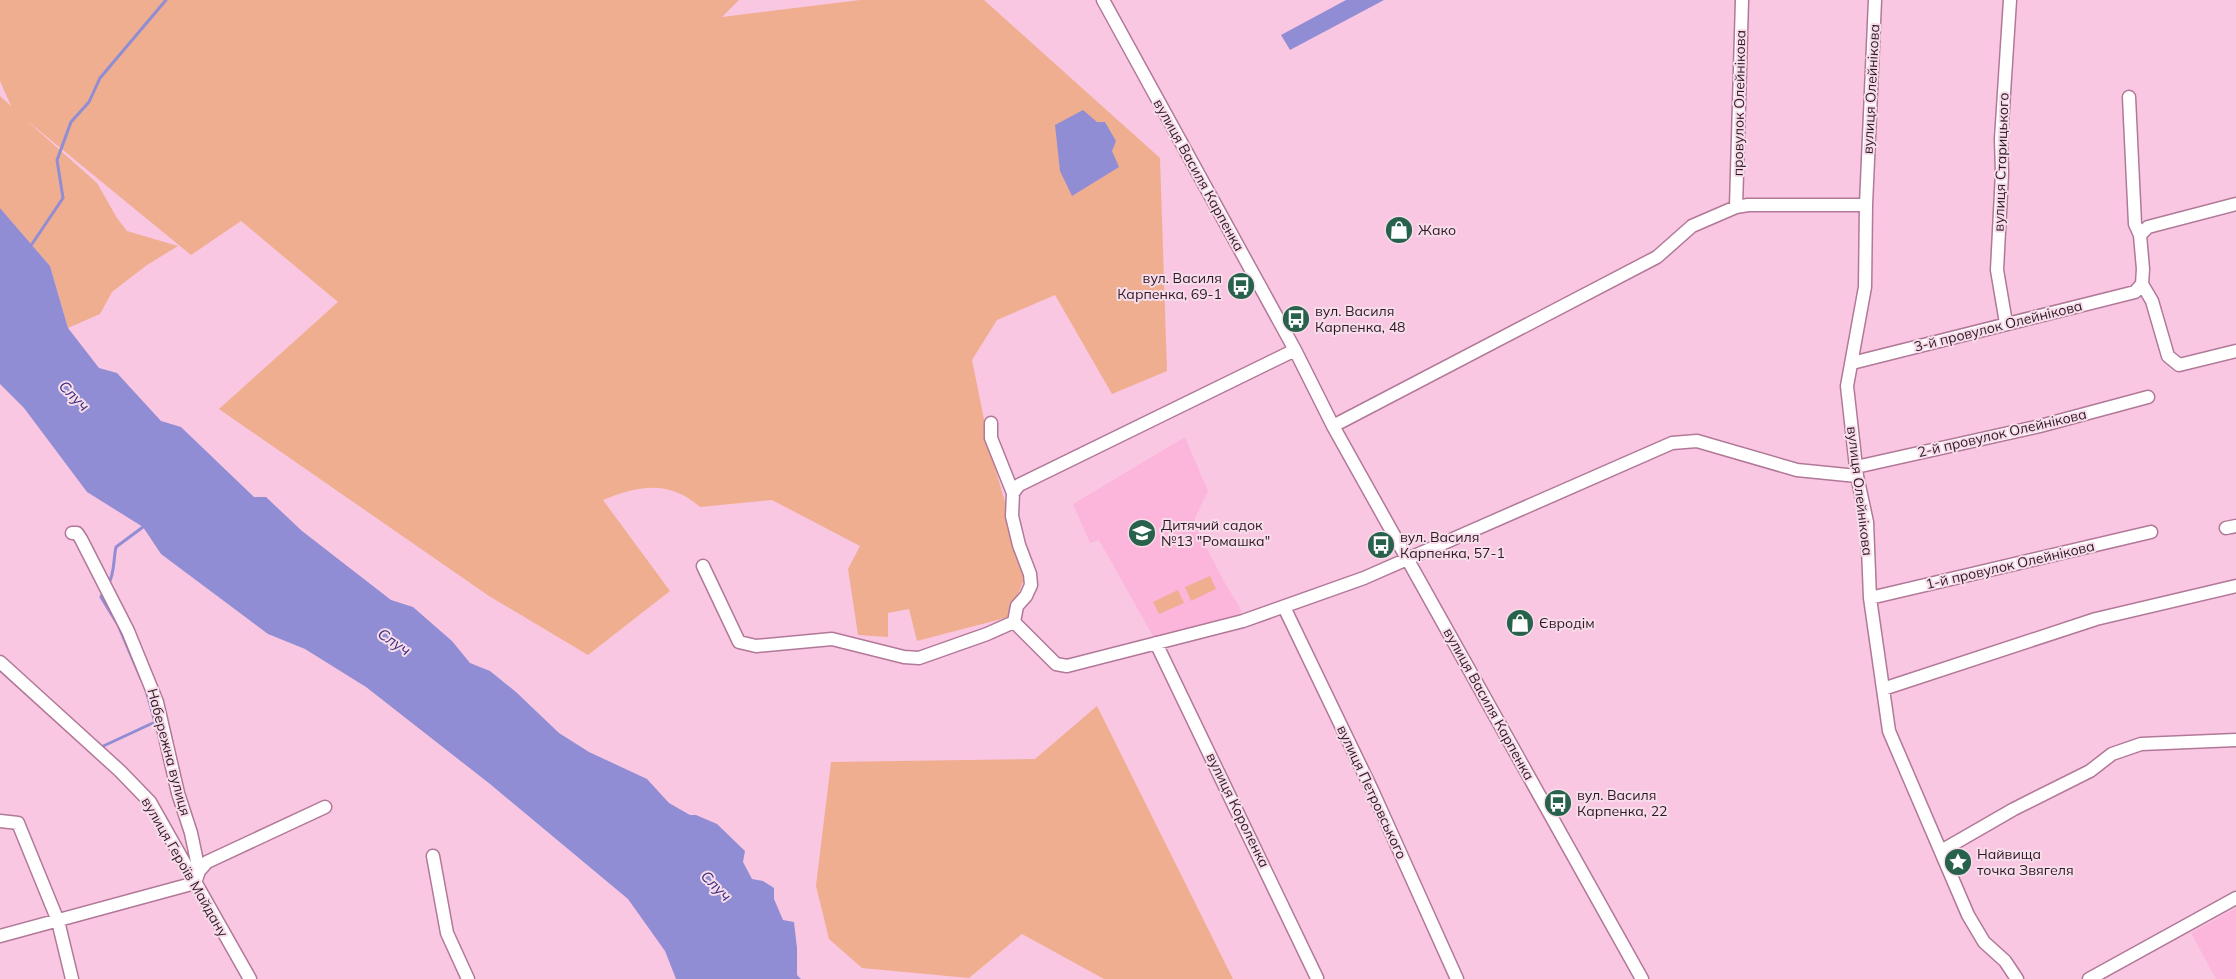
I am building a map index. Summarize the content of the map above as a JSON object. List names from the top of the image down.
{
  "streets": {
    "street": [
      "вулиця Олейнікова",
      "провулок Олейнікова",
      "вулиця Старицького",
      "вулиця Василя Карпенка",
      "3-й провулок Олейнікова",
      "2-й провулок Олейнікова",
      "1-й провулок Олейнікова",
      "Набережна вулиця",
      "вулиця Петровського",
      "вулиця Короленка",
      "вулиця Героїв Майдану"
    ]
  },
  "crossings": [
    ["вулиця Олейнікова", "3-й провулок Олейнікова"],
    ["вулиця Олейнікова", "2-й провулок Олейнікова"],
    ["вулиця Олейнікова", "1-й провулок Олейнікова"],
    ["вулиця Старицького", "3-й провулок Олейнікова"],
    ["Набережна вулиця", "вулиця Героїв Майдану"]
  ],
  "water": ["Случ"],
  "places": {
    "shop": ["Жако", "Євродім"],
    "bus stop": [
      "вул. Василя Карпенка, 69-1",
      "вул. Василя Карпенка, 48",
      "вул. Василя Карпенка, 57-1",
      "вул. Василя Карпенка, 22"
    ],
    "school or university": ["Дитячий садок №13 \"Ромашка\""],
    "place": ["Найвища точка Звягеля"]
  }
}
